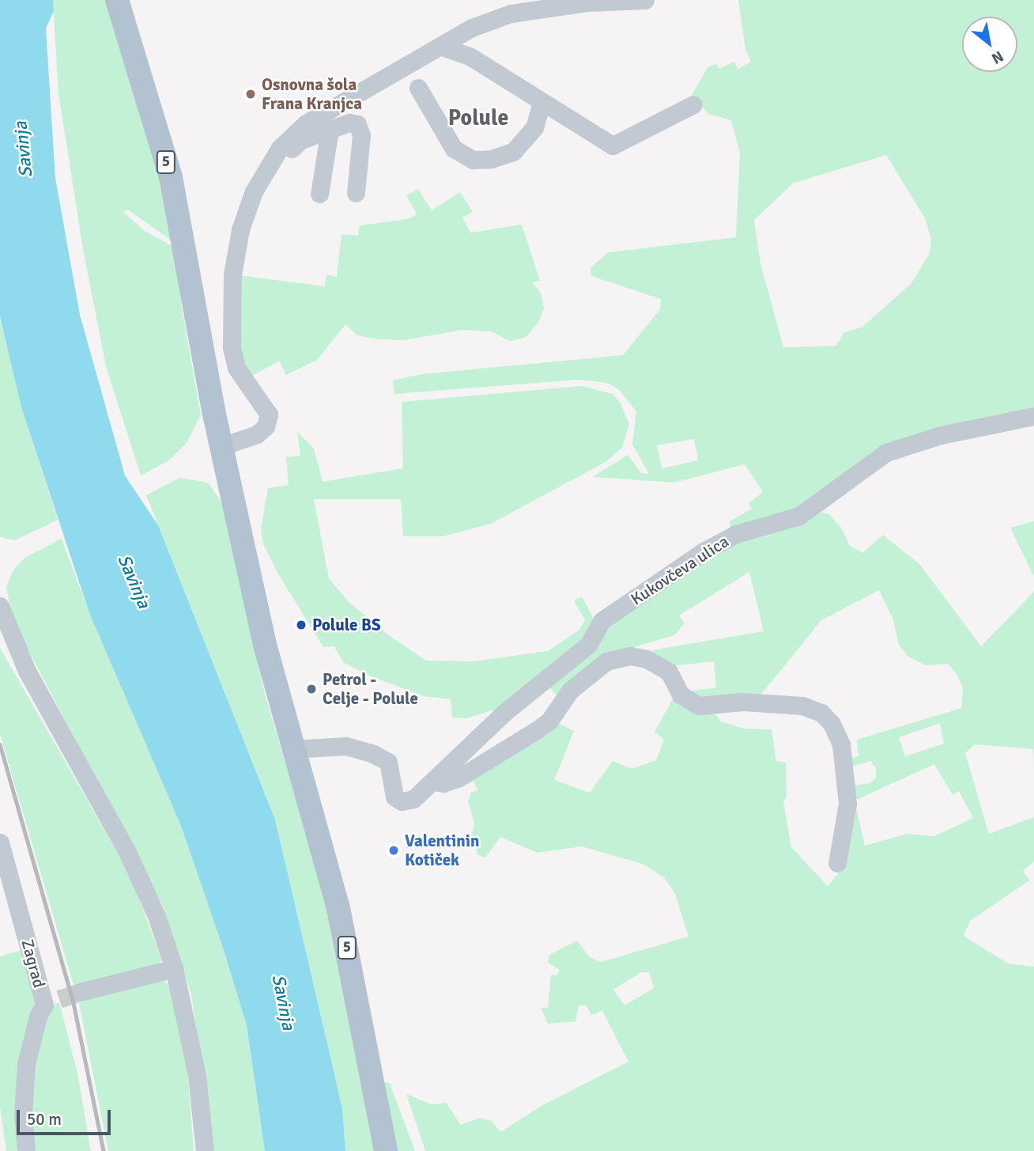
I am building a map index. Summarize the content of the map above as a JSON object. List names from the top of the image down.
{
  "streets": {
    "main road": ["5"],
    "street": ["Kukovčeva ulica", "Zagrad"]
  },
  "crossings": [
    ["5", "Kukovčeva ulica"]
  ],
  "districts": ["Polule"],
  "water": ["Savinja"],
  "places": [
    "Osnovna šola Frana Kranjca",
    "Polule BS",
    "Petrol - Celje - Polule",
    "Valentinin Kotiček"
  ],
  "scale_bar": "50 m",
  "north": "bottom right"
}
